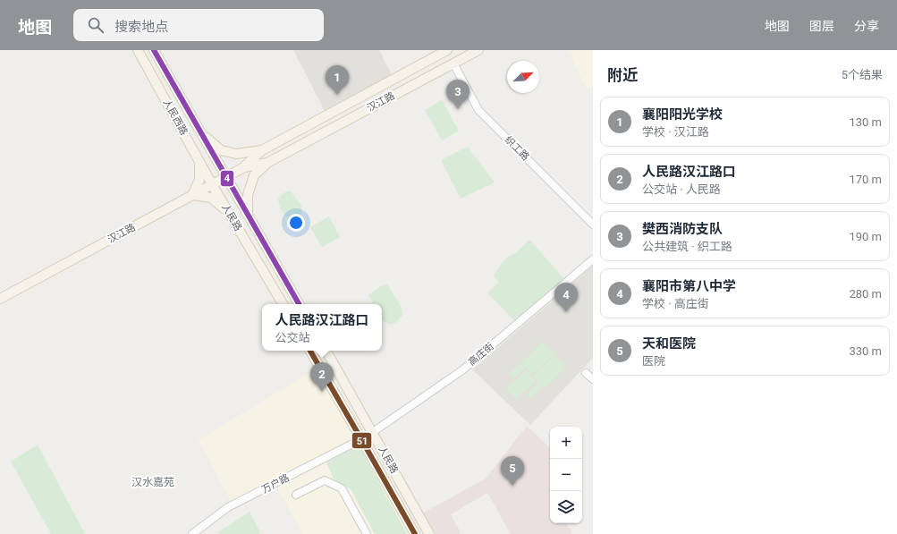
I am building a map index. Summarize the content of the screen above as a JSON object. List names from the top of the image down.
{
  "streets": {
    "main road": ["汉江路", "人民西路", "人民路"],
    "street": ["织工路", "高庄街", "万户路"]
  },
  "crossings": [
    ["汉江路", "人民西路"],
    ["汉江路", "织工路"],
    ["汉江路", "人民路"],
    ["人民西路", "人民路"],
    ["人民路", "高庄街"],
    ["人民路", "万户路"],
    ["高庄街", "万户路"]
  ],
  "districts": ["汉水嘉苑"],
  "lines": ["transit line 4", "transit line 51"],
  "north": "top right",
  "page": {
    "header": "地图",
    "search": "搜索地点",
    "nav": ["地图", "图层", "分享"],
    "heading": ["附近", "5个结果"],
    "pins": [
      "1",
      "3",
      "4",
      "2",
      "5"
    ],
    "list": [
      {
        "mark": "1",
        "name": "襄阳阳光学校",
        "note": "学校 · 汉江路",
        "value": "130 m"
      },
      {
        "mark": "2",
        "name": "人民路汉江路口",
        "note": "公交站 · 人民路",
        "value": "170 m"
      },
      {
        "mark": "3",
        "name": "樊西消防支队",
        "note": "公共建筑 · 织工路",
        "value": "190 m"
      },
      {
        "mark": "4",
        "name": "襄阳市第八中学",
        "note": "学校 · 高庄街",
        "value": "280 m"
      },
      {
        "mark": "5",
        "name": "天和医院",
        "note": "医院",
        "value": "330 m"
      }
    ],
    "popup": ["人民路汉江路口", "公交站"],
    "map_buttons": ["+", "−"]
  }
}
